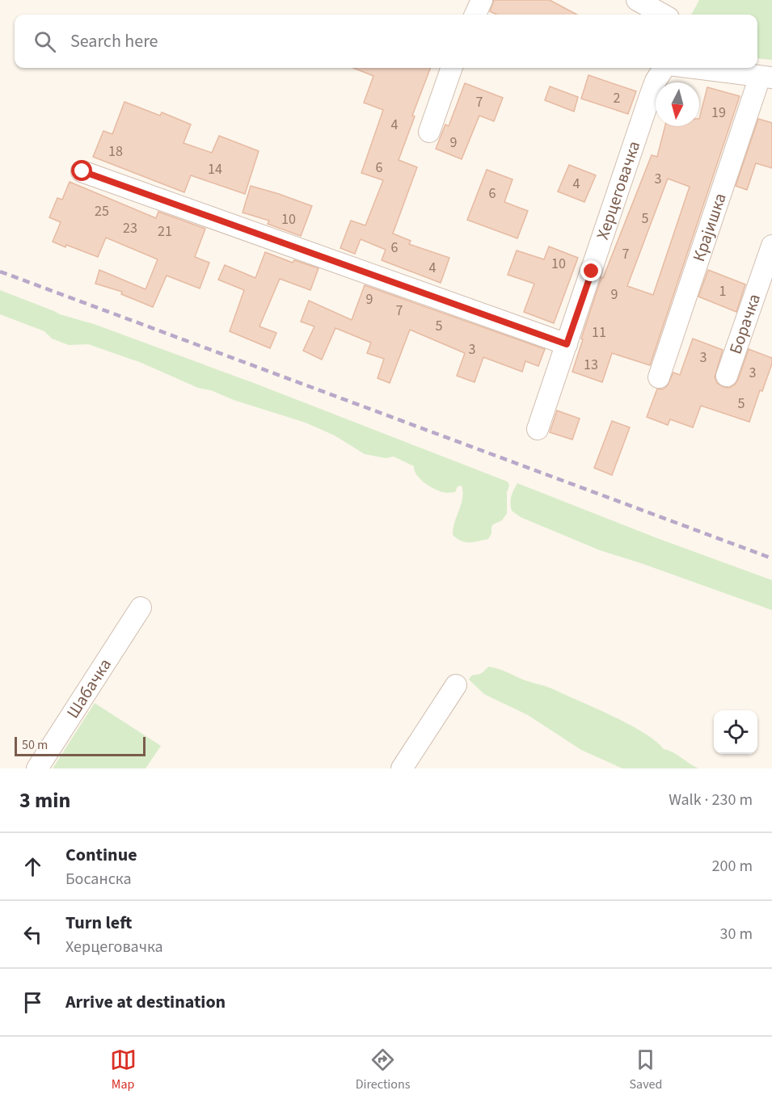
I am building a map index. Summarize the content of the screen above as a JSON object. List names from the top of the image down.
{
  "streets": {
    "street": [
      "Херцеговачка",
      "Крајишка",
      "Борачка",
      "Шабачка"
    ]
  },
  "house_numbers": [
    "2",
    "7",
    "19",
    "4",
    "9",
    "18",
    "6",
    "14",
    "3",
    "4",
    "6",
    "25",
    "5",
    "10",
    "23",
    "21",
    "6",
    "7",
    "10",
    "4",
    "1",
    "9",
    "9",
    "7",
    "5",
    "11",
    "3",
    "3",
    "13",
    "3",
    "5"
  ],
  "scale_bar": "50 m",
  "north": "bottom",
  "page": {
    "search": "Search here",
    "scale": "50 m",
    "heading": ["3 min", "Walk · 230 m"],
    "list": [
      ["Continue", "Босанска", "200 m"],
      ["Turn left", "Херцеговачка", "30 m"],
      "Arrive at destination"
    ],
    "nav": ["Map", "Directions", "Saved"]
  }
}
